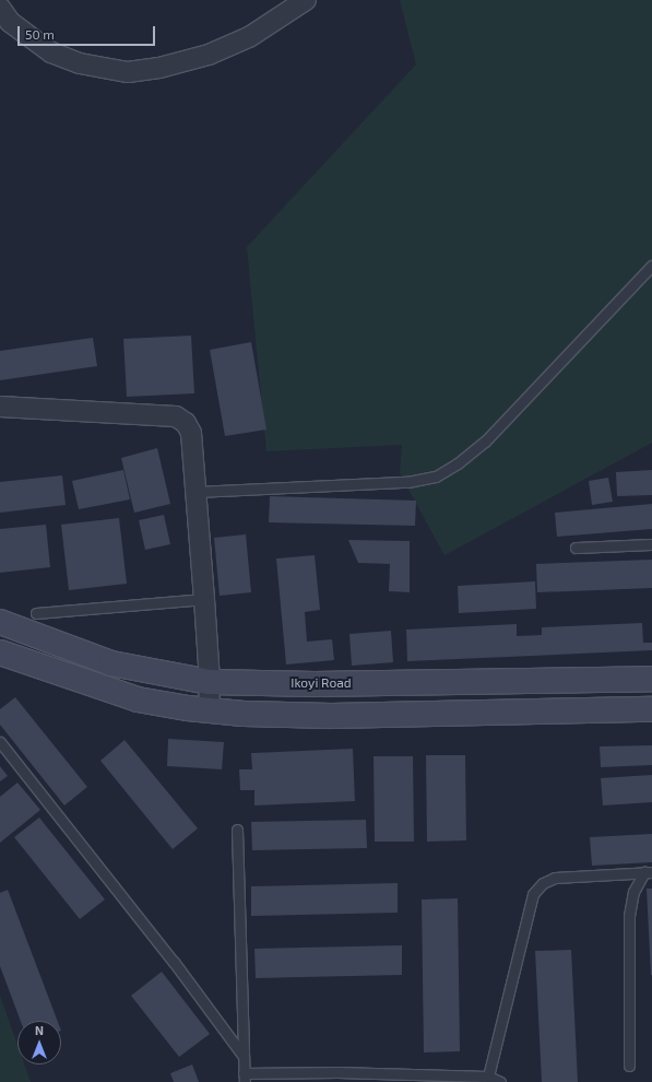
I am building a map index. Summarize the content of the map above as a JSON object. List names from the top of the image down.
{
  "streets": {
    "main road": ["Ikoyi Road"]
  },
  "scale_bar": "50 m",
  "north": "top"
}
